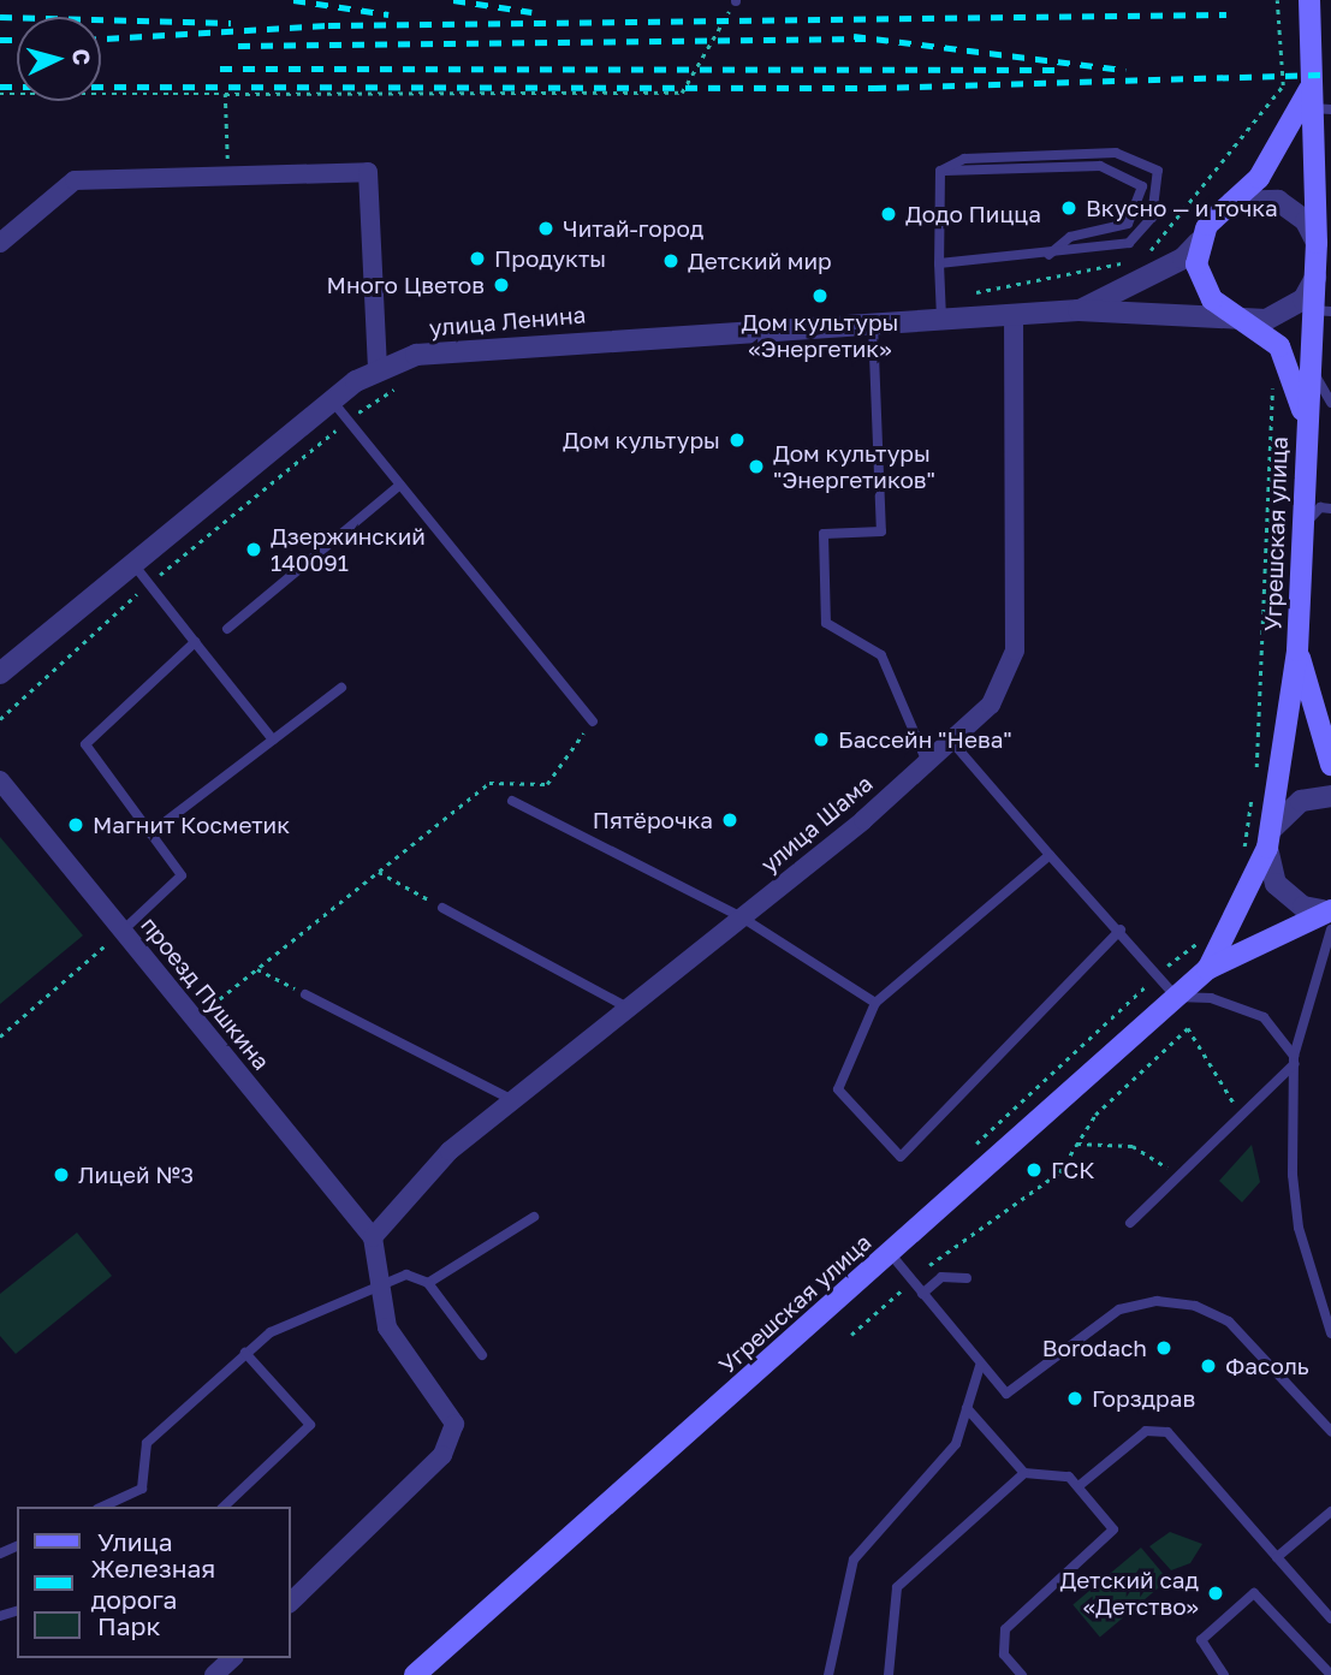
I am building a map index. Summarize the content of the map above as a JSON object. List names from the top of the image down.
{
  "streets": {
    "main road": ["улица Ленина", "Угрешская улица"],
    "street": ["улица Шама", "проезд Пушкина"]
  },
  "crossings": [
    ["улица Ленина", "Угрешская улица"],
    ["улица Ленина", "улица Шама"],
    ["улица Шама", "проезд Пушкина"]
  ],
  "places": [
    "Вкусно — и точка",
    "Додо Пицца",
    "Читай-город",
    "Продукты",
    "Детский мир",
    "Много Цветов",
    "Дом культуры «Энергетик»",
    "Дом культуры",
    "Дом культуры \"Энергетиков\"",
    "Дзержинский 140091",
    "Бассейн \"Нева\"",
    "Пятёрочка",
    "Магнит Косметик",
    "ГСК",
    "Лицей №3",
    "Borodach",
    "Фасоль",
    "Горздрав",
    "Детский сад «Детство»"
  ],
  "legend": ["Улица", "Железная дорога", "Парк"],
  "north": "right"
}
